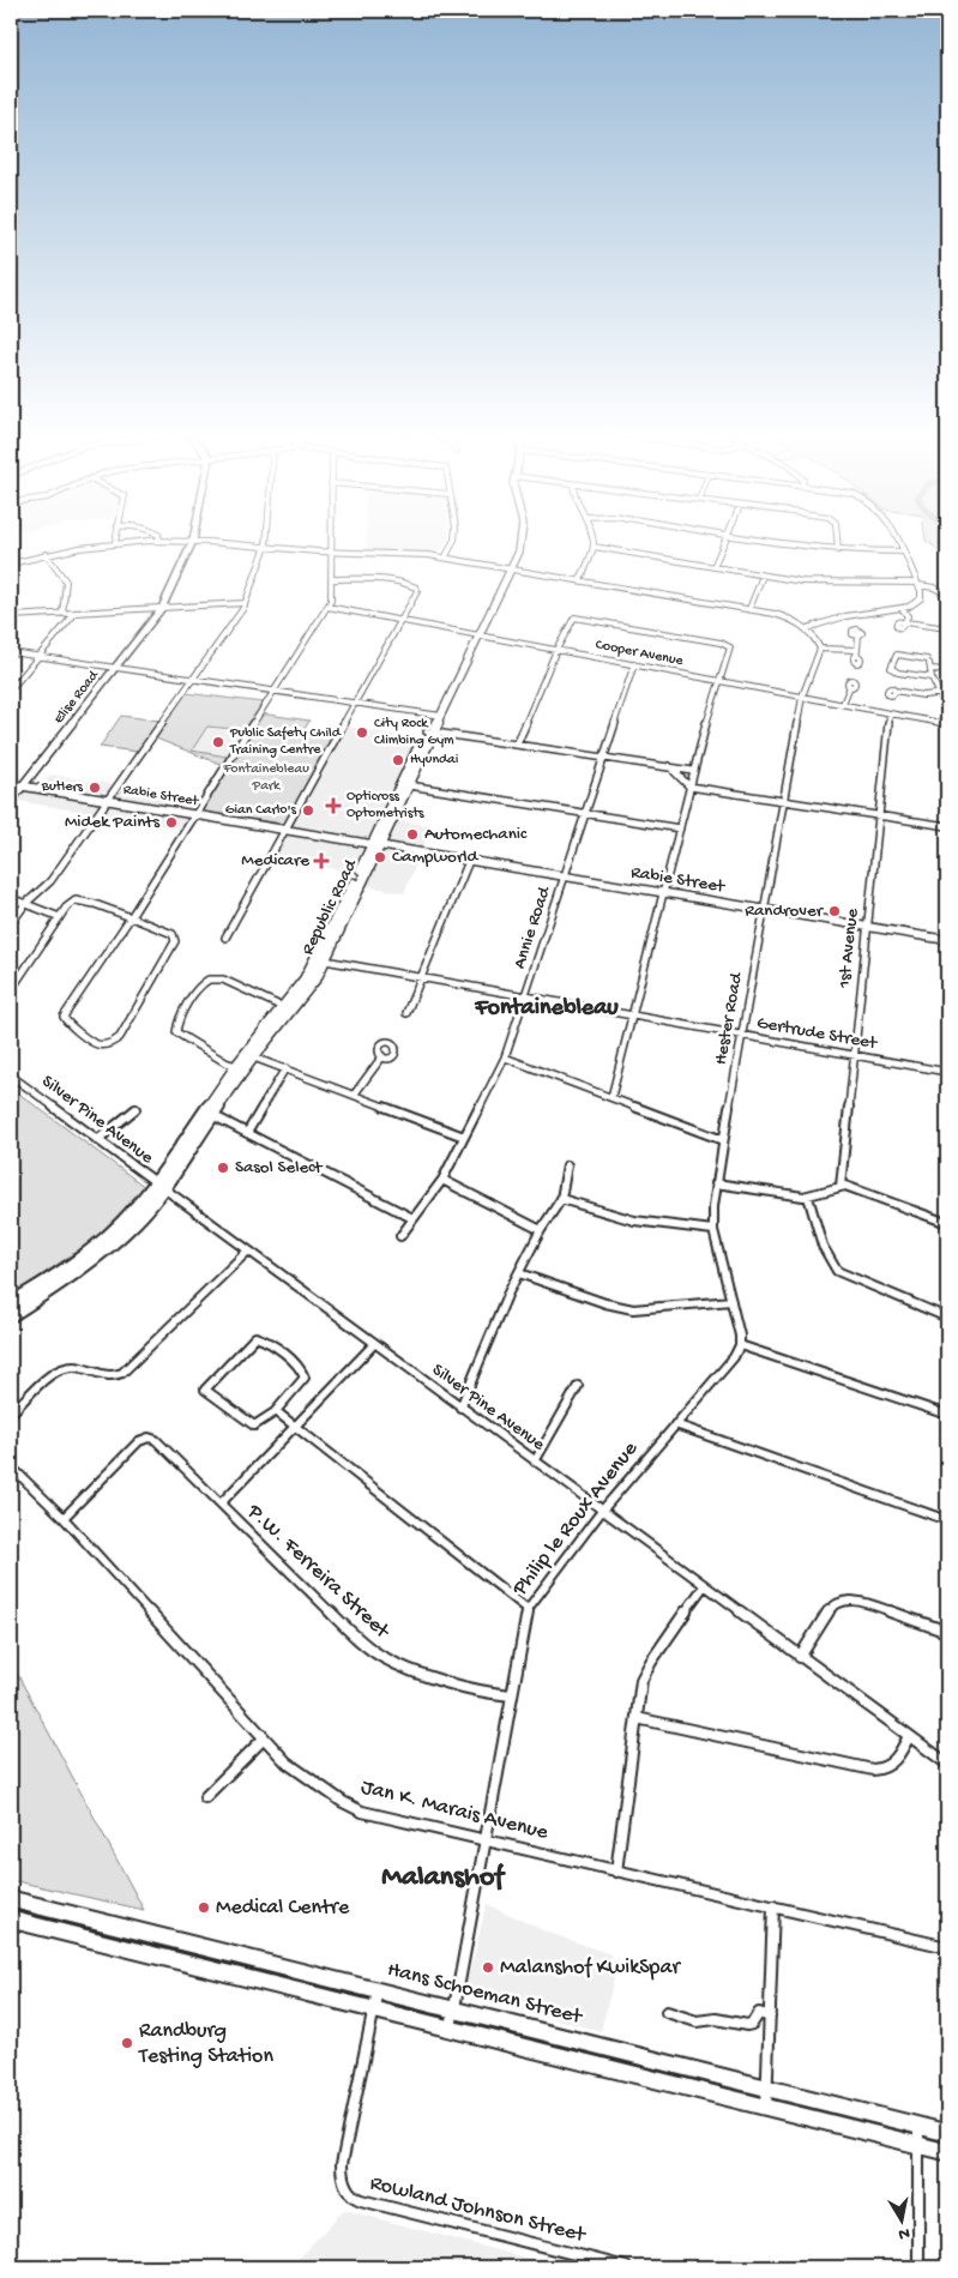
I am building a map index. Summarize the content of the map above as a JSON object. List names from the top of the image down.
{
  "streets": {
    "main road": ["Republic Road", "Hans Schoeman Street"],
    "street": [
      "Cooper Avenue",
      "Elise Road",
      "Rabie Street",
      "Annie Road",
      "1st Avenue",
      "Hester Road",
      "Gertrude Street",
      "Silver Pine Avenue",
      "Philip le Roux Avenue",
      "P.W. Ferreira Street",
      "Jan K. Marais Avenue",
      "Rowland Johnson Street"
    ]
  },
  "crossings": [
    ["Cooper Avenue", "Republic Road"],
    ["Cooper Avenue", "Annie Road"],
    ["Cooper Avenue", "1st Avenue"],
    ["Cooper Avenue", "Hester Road"],
    ["Elise Road", "Rabie Street"],
    ["Rabie Street", "Republic Road"],
    ["Rabie Street", "Annie Road"],
    ["Rabie Street", "1st Avenue"],
    ["Rabie Street", "Hester Road"],
    ["Republic Road", "Gertrude Street"],
    ["Republic Road", "Silver Pine Avenue"],
    ["Annie Road", "Gertrude Street"],
    ["1st Avenue", "Gertrude Street"],
    ["Hester Road", "Gertrude Street"],
    ["Hester Road", "Philip le Roux Avenue"],
    ["Silver Pine Avenue", "Philip le Roux Avenue"],
    ["Philip le Roux Avenue", "P.W. Ferreira Street"],
    ["Philip le Roux Avenue", "Jan K. Marais Avenue"],
    ["Philip le Roux Avenue", "Hans Schoeman Street"],
    ["P.W. Ferreira Street", "Jan K. Marais Avenue"],
    ["Hans Schoeman Street", "Rowland Johnson Street"]
  ],
  "districts": ["Fontainebleau", "Malanshof"],
  "parks": ["Fontainebleau Park"],
  "places": {
    "other": [
      "City Rock Climbing Gym",
      "Public Safety Child Training Centre",
      "Hyundai",
      "Butlers",
      "Gian Carlo's",
      "Midek Paints",
      "Automechanic",
      "Campworld",
      "Randrover",
      "Sasol Select",
      "Medical Centre",
      "Malanshof KwikSpar",
      "Randburg Testing Station"
    ],
    "health": ["Opticross Optometrists", "Medicare"]
  },
  "north": "bottom"
}
